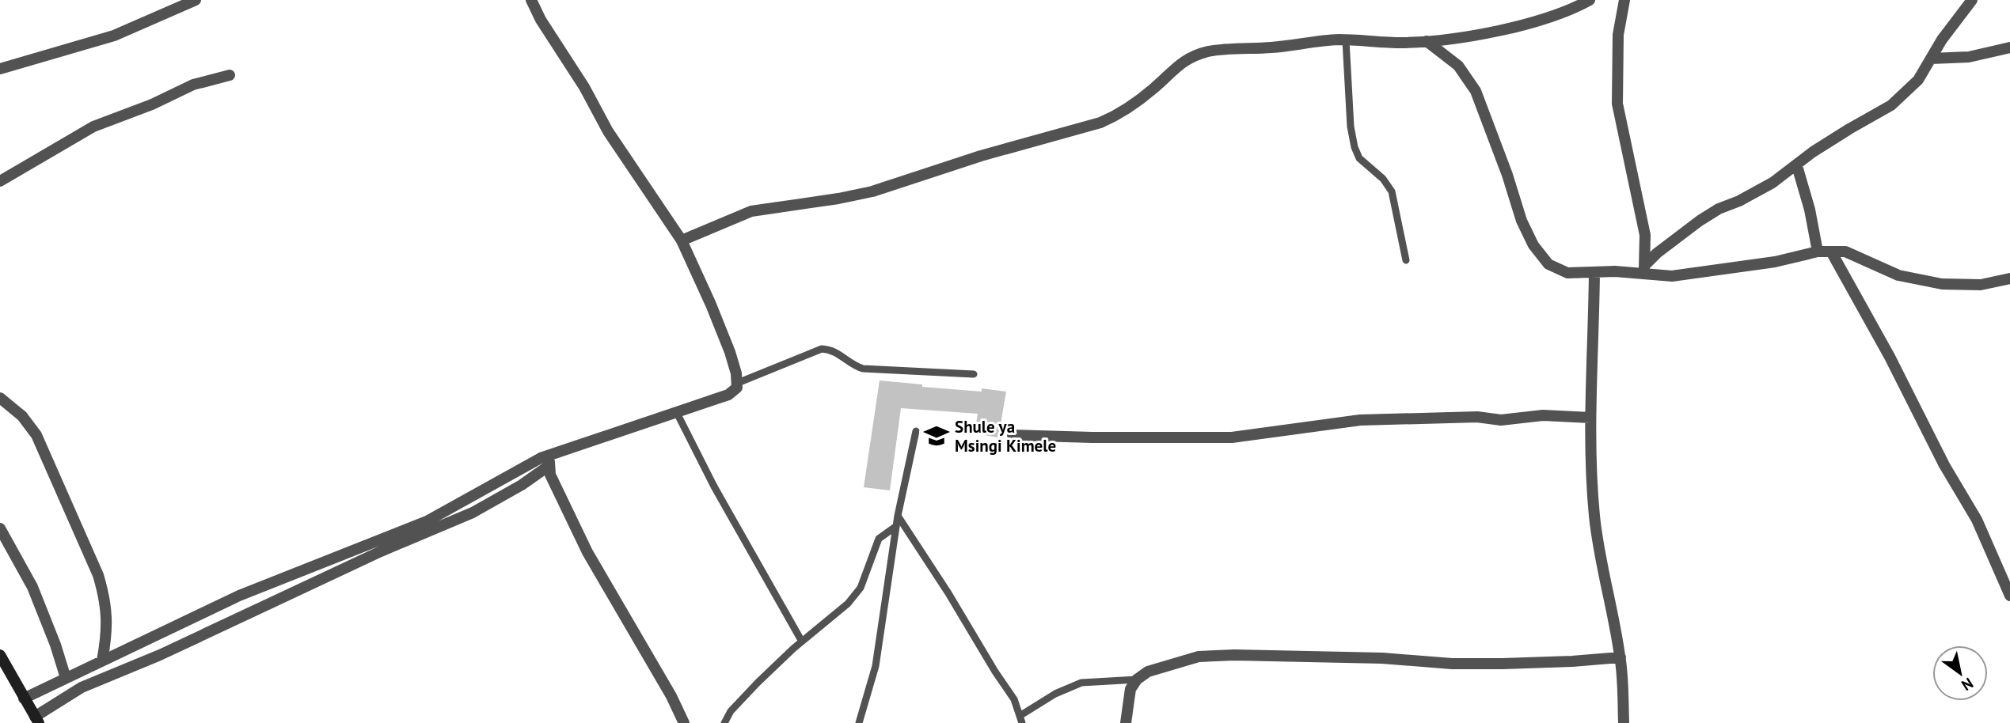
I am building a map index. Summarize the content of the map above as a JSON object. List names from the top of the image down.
{
  "places": {
    "school or university": ["Shule ya Msingi Kimele"]
  },
  "north": "bottom right"
}
